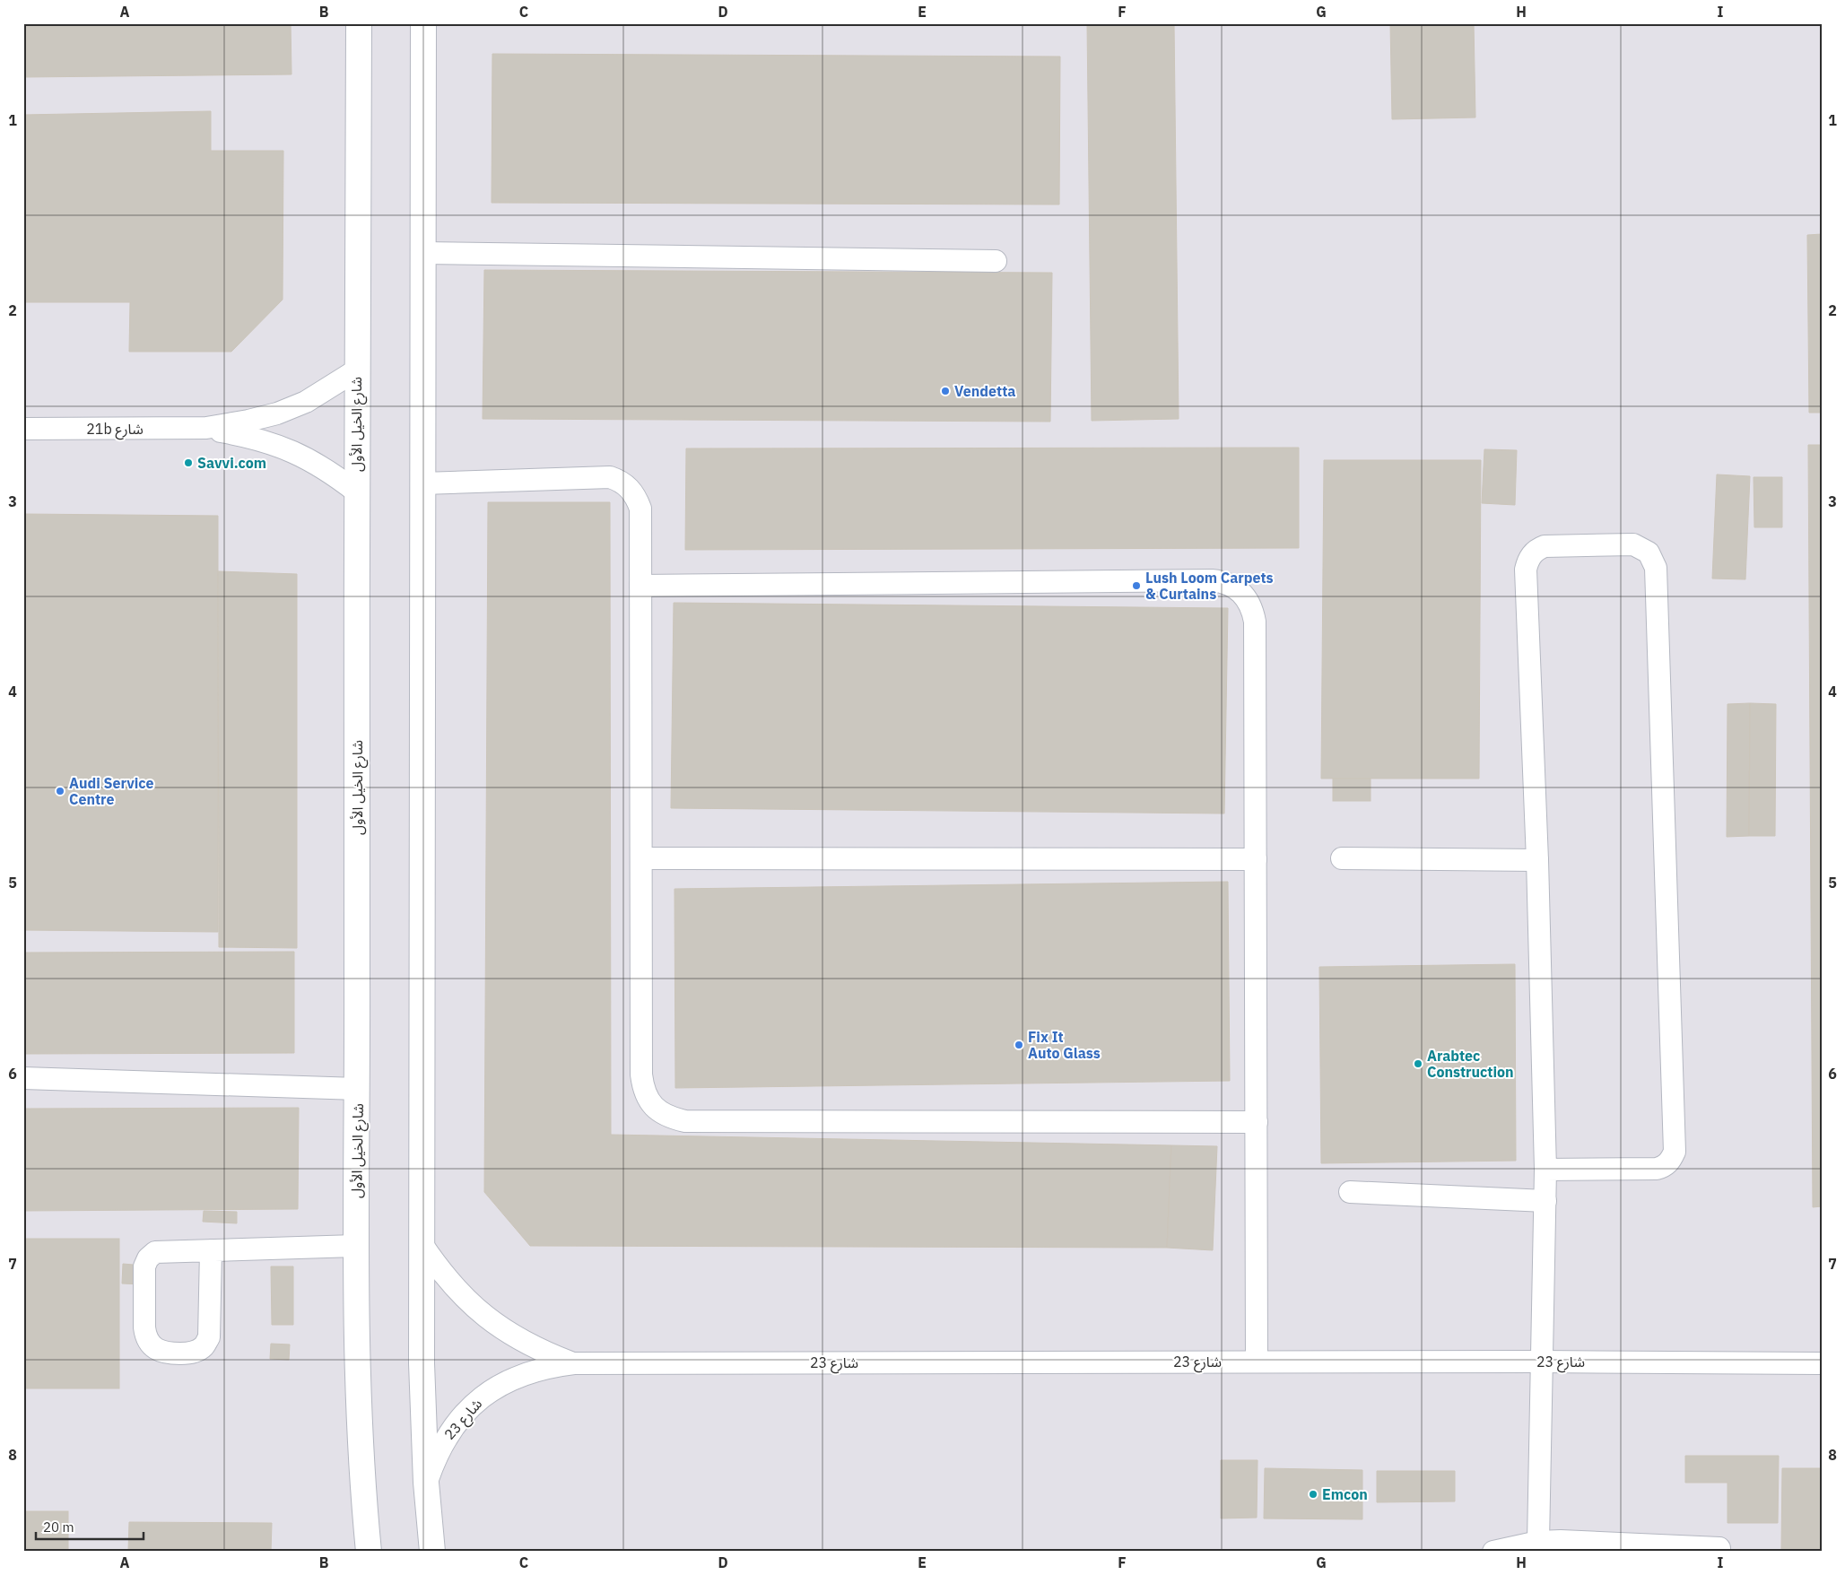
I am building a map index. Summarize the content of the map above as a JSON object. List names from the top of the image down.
{
  "streets": {
    "main road": ["شارع الخيل الأول"],
    "lane": ["21b شارع", "شارع 23"]
  },
  "crossings": [
    ["شارع الخيل الأول", "21b شارع"]
  ],
  "places": [
    "Vendetta",
    "Savvi.com",
    "Lush Loom Carpets & Curtains",
    "Audi Service Centre",
    "Fix It Auto Glass",
    "Arabtec Construction",
    "Emcon"
  ],
  "scale_bar": "20 m",
  "grid": {
    "columns": [
      "A",
      "B",
      "C",
      "D",
      "E",
      "F",
      "G",
      "H",
      "I"
    ],
    "rows": [
      "1",
      "2",
      "3",
      "4",
      "5",
      "6",
      "7",
      "8"
    ]
  }
}
